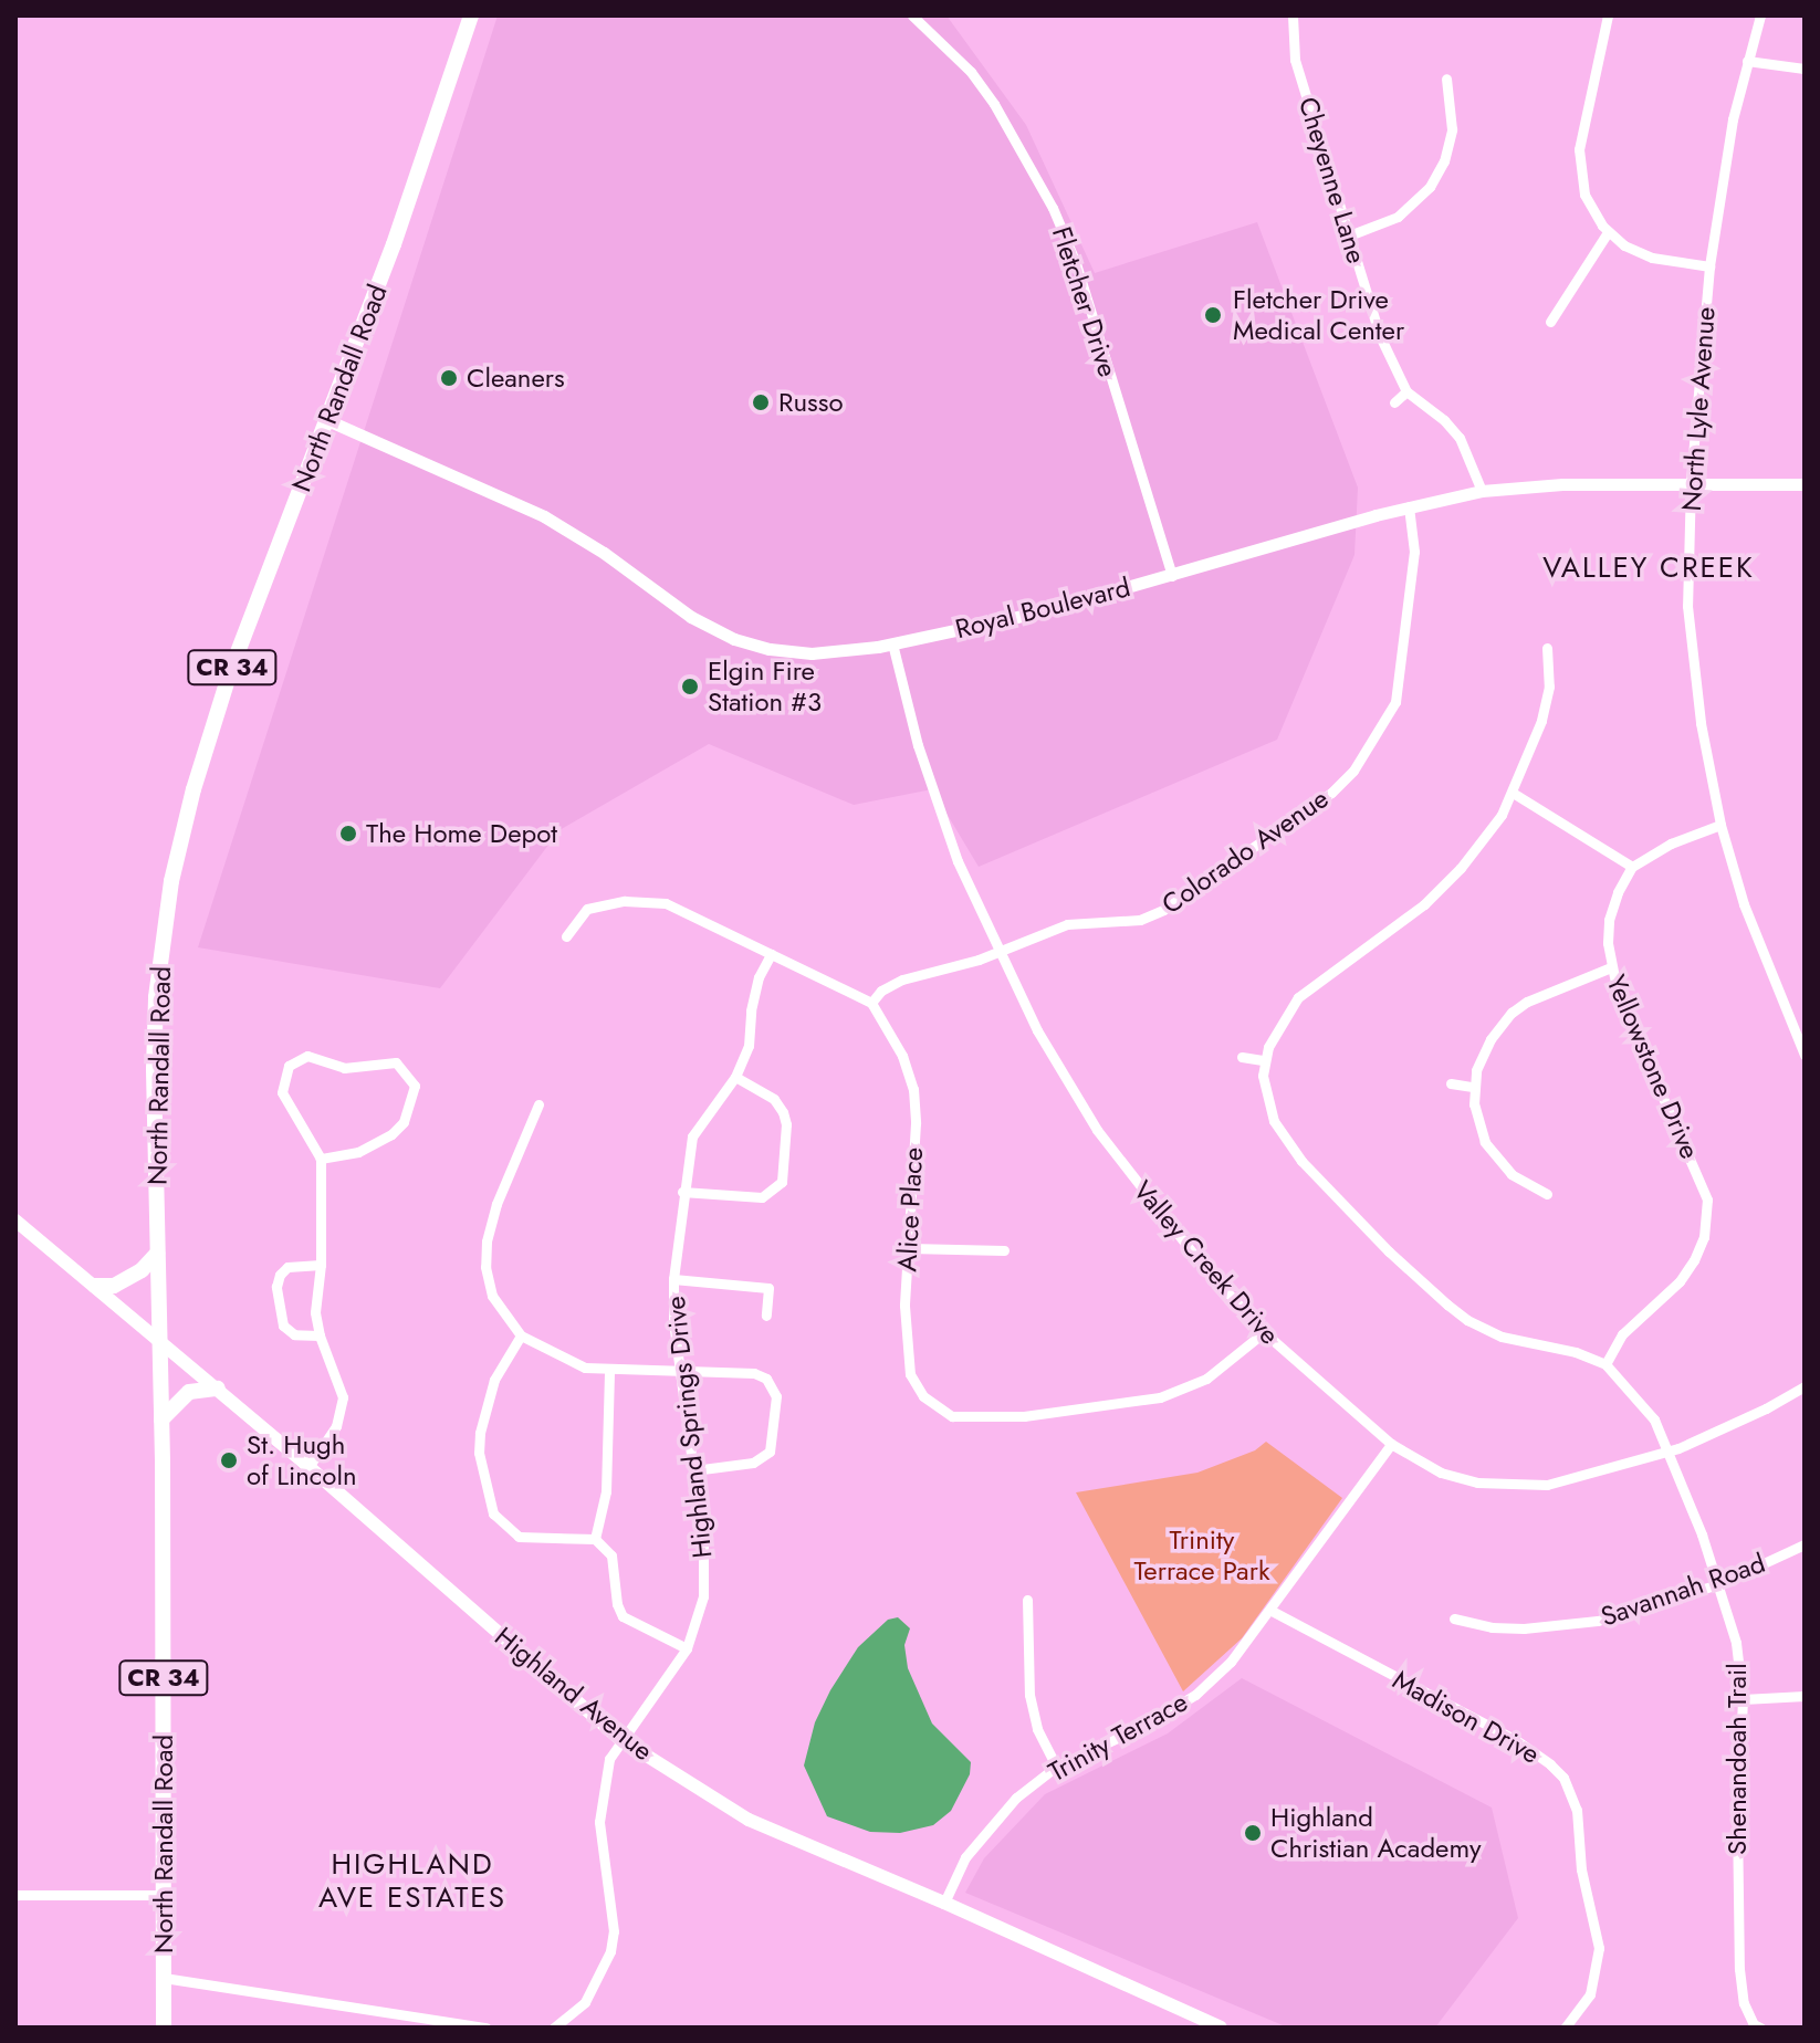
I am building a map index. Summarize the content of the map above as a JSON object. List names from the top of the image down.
{
  "streets": {
    "main road": ["North Randall Road", "CR 34", "Highland Avenue"],
    "street": [
      "Cheyenne Lane",
      "Fletcher Drive",
      "North Lyle Avenue",
      "Royal Boulevard",
      "Colorado Avenue",
      "Yellowstone Drive",
      "Alice Place",
      "Valley Creek Drive",
      "Highland Springs Drive",
      "Savannah Road",
      "Madison Drive",
      "Trinity Terrace",
      "Shenandoah Trail"
    ]
  },
  "crossings": [
    ["Cheyenne Lane", "Royal Boulevard"],
    ["Fletcher Drive", "Royal Boulevard"],
    ["North Randall Road", "Royal Boulevard"],
    ["North Randall Road", "Highland Avenue"],
    ["North Lyle Avenue", "Royal Boulevard"],
    ["Royal Boulevard", "Colorado Avenue"],
    ["Royal Boulevard", "Valley Creek Drive"],
    ["Colorado Avenue", "Alice Place"],
    ["Colorado Avenue", "Valley Creek Drive"],
    ["Yellowstone Drive", "Shenandoah Trail"],
    ["Alice Place", "Valley Creek Drive"],
    ["Valley Creek Drive", "Trinity Terrace"],
    ["Valley Creek Drive", "Shenandoah Trail"],
    ["Highland Springs Drive", "Highland Avenue"],
    ["Savannah Road", "Shenandoah Trail"],
    ["Highland Avenue", "Trinity Terrace"],
    ["Madison Drive", "Trinity Terrace"]
  ],
  "districts": ["VALLEY CREEK", "HIGHLAND AVE ESTATES"],
  "parks": ["Trinity Terrace Park"],
  "places": [
    "Fletcher Drive Medical Center",
    "Cleaners",
    "Russo",
    "Elgin Fire Station #3",
    "The Home Depot",
    "St. Hugh of Lincoln",
    "Highland Christian Academy"
  ]
}
